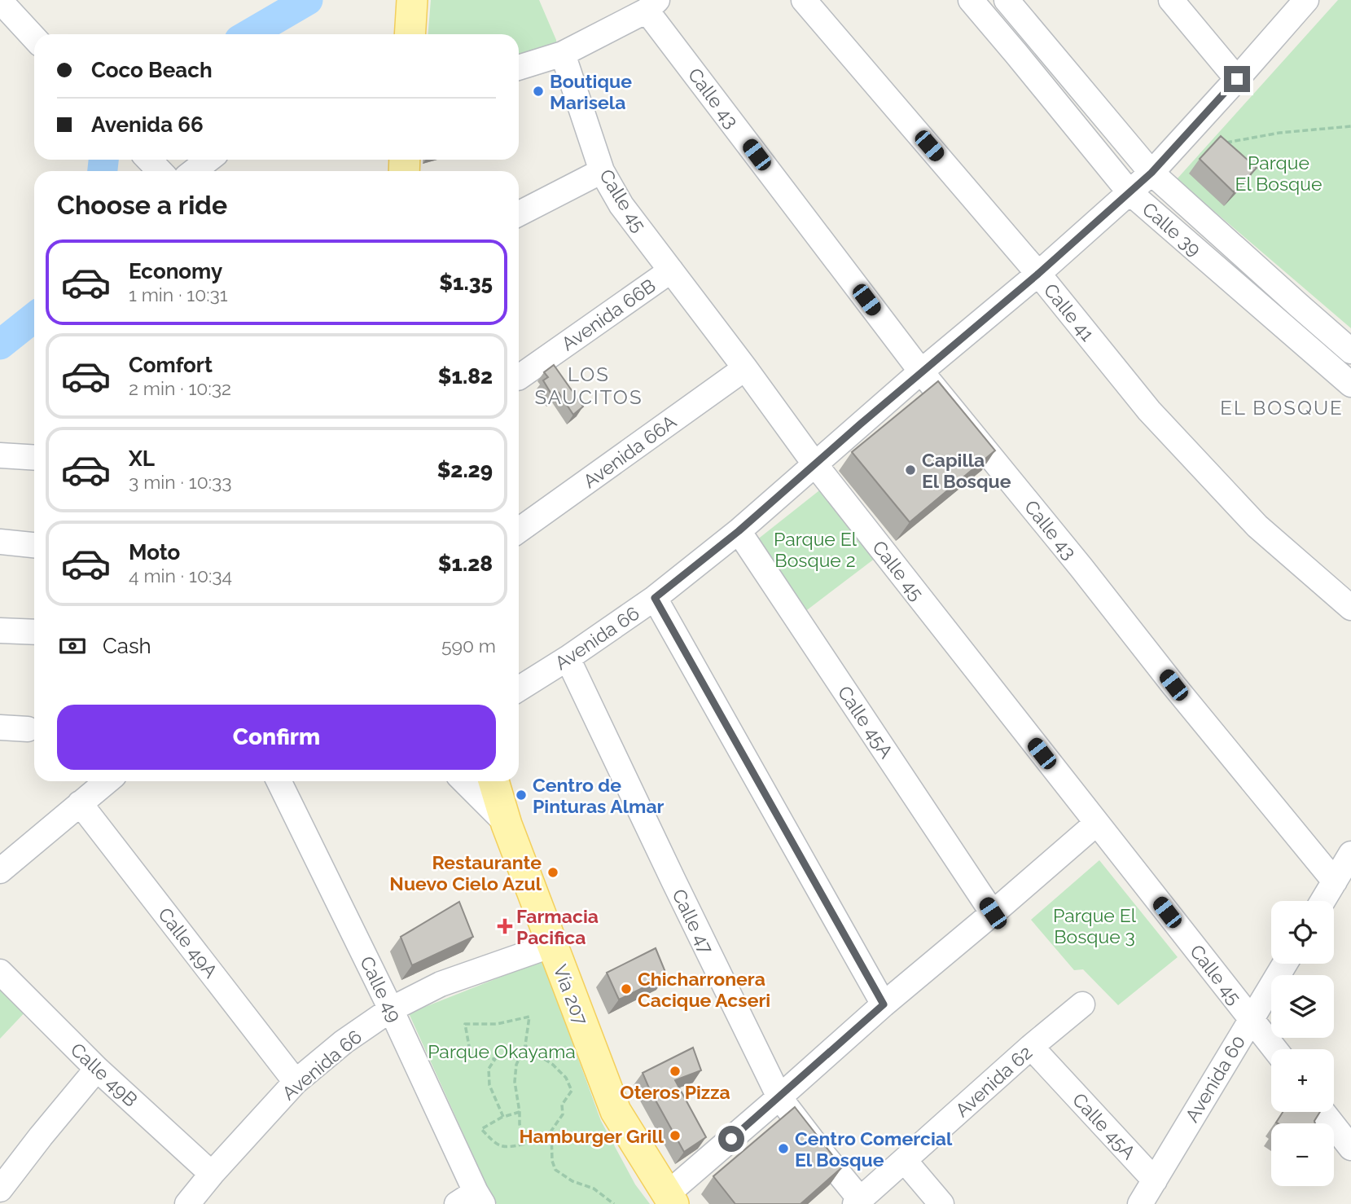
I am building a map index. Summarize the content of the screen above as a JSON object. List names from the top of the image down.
{
  "streets": {
    "main road": ["Vía 207"],
    "street": [
      "Calle 43",
      "Calle 45",
      "Calle 39",
      "Calle 41",
      "Avenida 66B",
      "Avenida 66A",
      "Avenida 66",
      "Calle 45A",
      "Calle 47",
      "Calle 49A",
      "Calle 49",
      "Calle 49B",
      "Avenida 60",
      "Avenida 62"
    ]
  },
  "crossings": [
    ["Calle 43", "Avenida 66"],
    ["Calle 45", "Avenida 66B"],
    ["Calle 45", "Avenida 66A"],
    ["Calle 45", "Avenida 66"],
    ["Calle 45", "Avenida 60"],
    ["Calle 39", "Avenida 66"],
    ["Calle 41", "Avenida 66"],
    ["Avenida 66", "Calle 45A"],
    ["Avenida 66", "Calle 47"],
    ["Avenida 66", "Calle 49A"],
    ["Avenida 66", "Calle 49"],
    ["Avenida 66", "Vía 207"],
    ["Avenida 66", "Calle 49B"],
    ["Calle 45A", "Avenida 60"],
    ["Calle 45A", "Avenida 62"],
    ["Calle 47", "Avenida 62"]
  ],
  "districts": ["LOS SAUCITOS", "EL BOSQUE"],
  "parks": [
    "Parque El Bosque",
    "Parque El Bosque 2",
    "Parque El Bosque 3",
    "Parque Okayama"
  ],
  "places": {
    "other": [
      "Boutique Marisela",
      "Capilla El Bosque",
      "Centro de Pinturas Almar",
      "Restaurante Nuevo Cielo Azul",
      "Chicharronera Cacique Acseri",
      "Oteros Pizza",
      "Hamburger Grill",
      "Centro Comercial El Bosque"
    ],
    "health": ["Farmacia Pacifica"]
  },
  "page": {
    "banner": ["Coco Beach", "Avenida 66"],
    "heading": "Choose a ride",
    "list": [
      {
        "name": "Economy",
        "note": "1 min · 10:31",
        "value": "$1.35"
      },
      {
        "name": "Comfort",
        "note": "2 min · 10:32",
        "value": "$1.82"
      },
      {
        "name": "XL",
        "note": "3 min · 10:33",
        "value": "$2.29"
      },
      {
        "name": "Moto",
        "note": "4 min · 10:34",
        "value": "$1.28"
      }
    ],
    "pay": ["Cash", "590 m"],
    "buttons": "Confirm",
    "map_buttons": ["+", "−"]
  }
}
